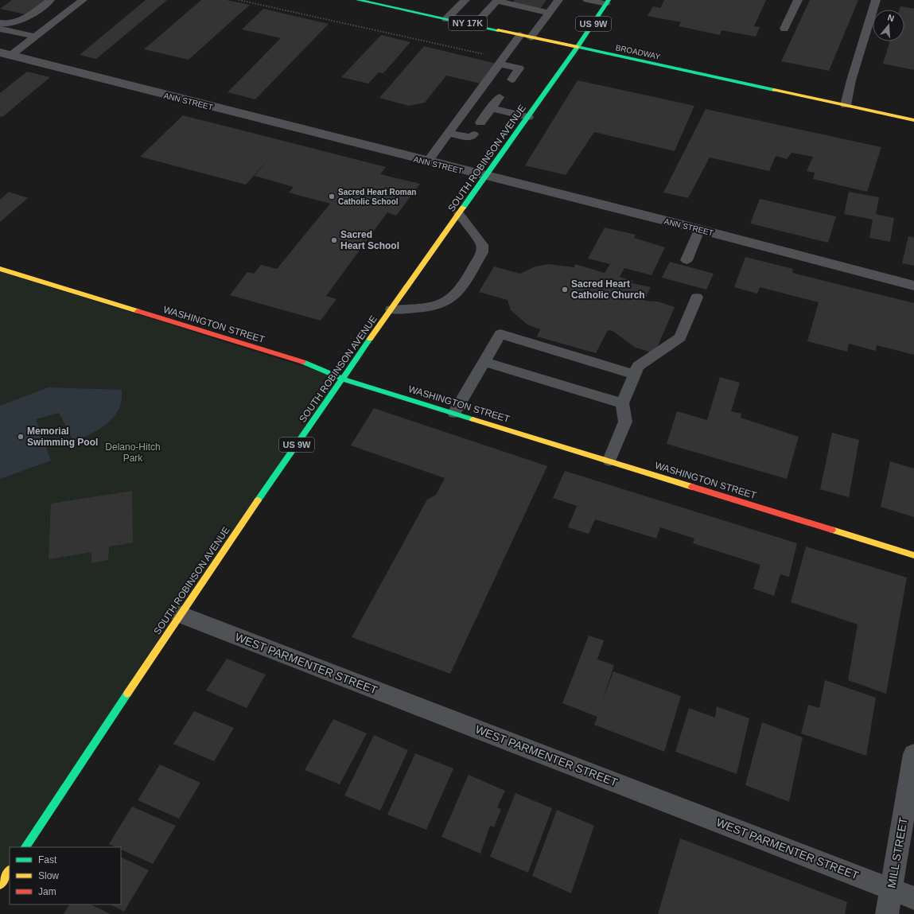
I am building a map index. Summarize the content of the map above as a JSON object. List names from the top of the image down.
{
  "streets": {
    "main road": [
      "NY 17K",
      "US 9W",
      "BROADWAY",
      "SOUTH ROBINSON AVENUE",
      "WASHINGTON STREET"
    ],
    "street": ["ANN STREET", "WEST PARMENTER STREET", "MILL STREET"]
  },
  "crossings": [
    ["US 9W", "BROADWAY"],
    ["US 9W", "SOUTH ROBINSON AVENUE"],
    ["BROADWAY", "SOUTH ROBINSON AVENUE"],
    ["ANN STREET", "SOUTH ROBINSON AVENUE"],
    ["SOUTH ROBINSON AVENUE", "WASHINGTON STREET"],
    ["SOUTH ROBINSON AVENUE", "WEST PARMENTER STREET"],
    ["WEST PARMENTER STREET", "MILL STREET"]
  ],
  "parks": ["Delano-Hitch Park"],
  "places": [
    "Sacred Heart Roman Catholic School",
    "Sacred Heart School",
    "Sacred Heart Catholic Church",
    "Memorial Swimming Pool"
  ],
  "legend": ["Fast", "Slow", "Jam"],
  "north": "top"
}
